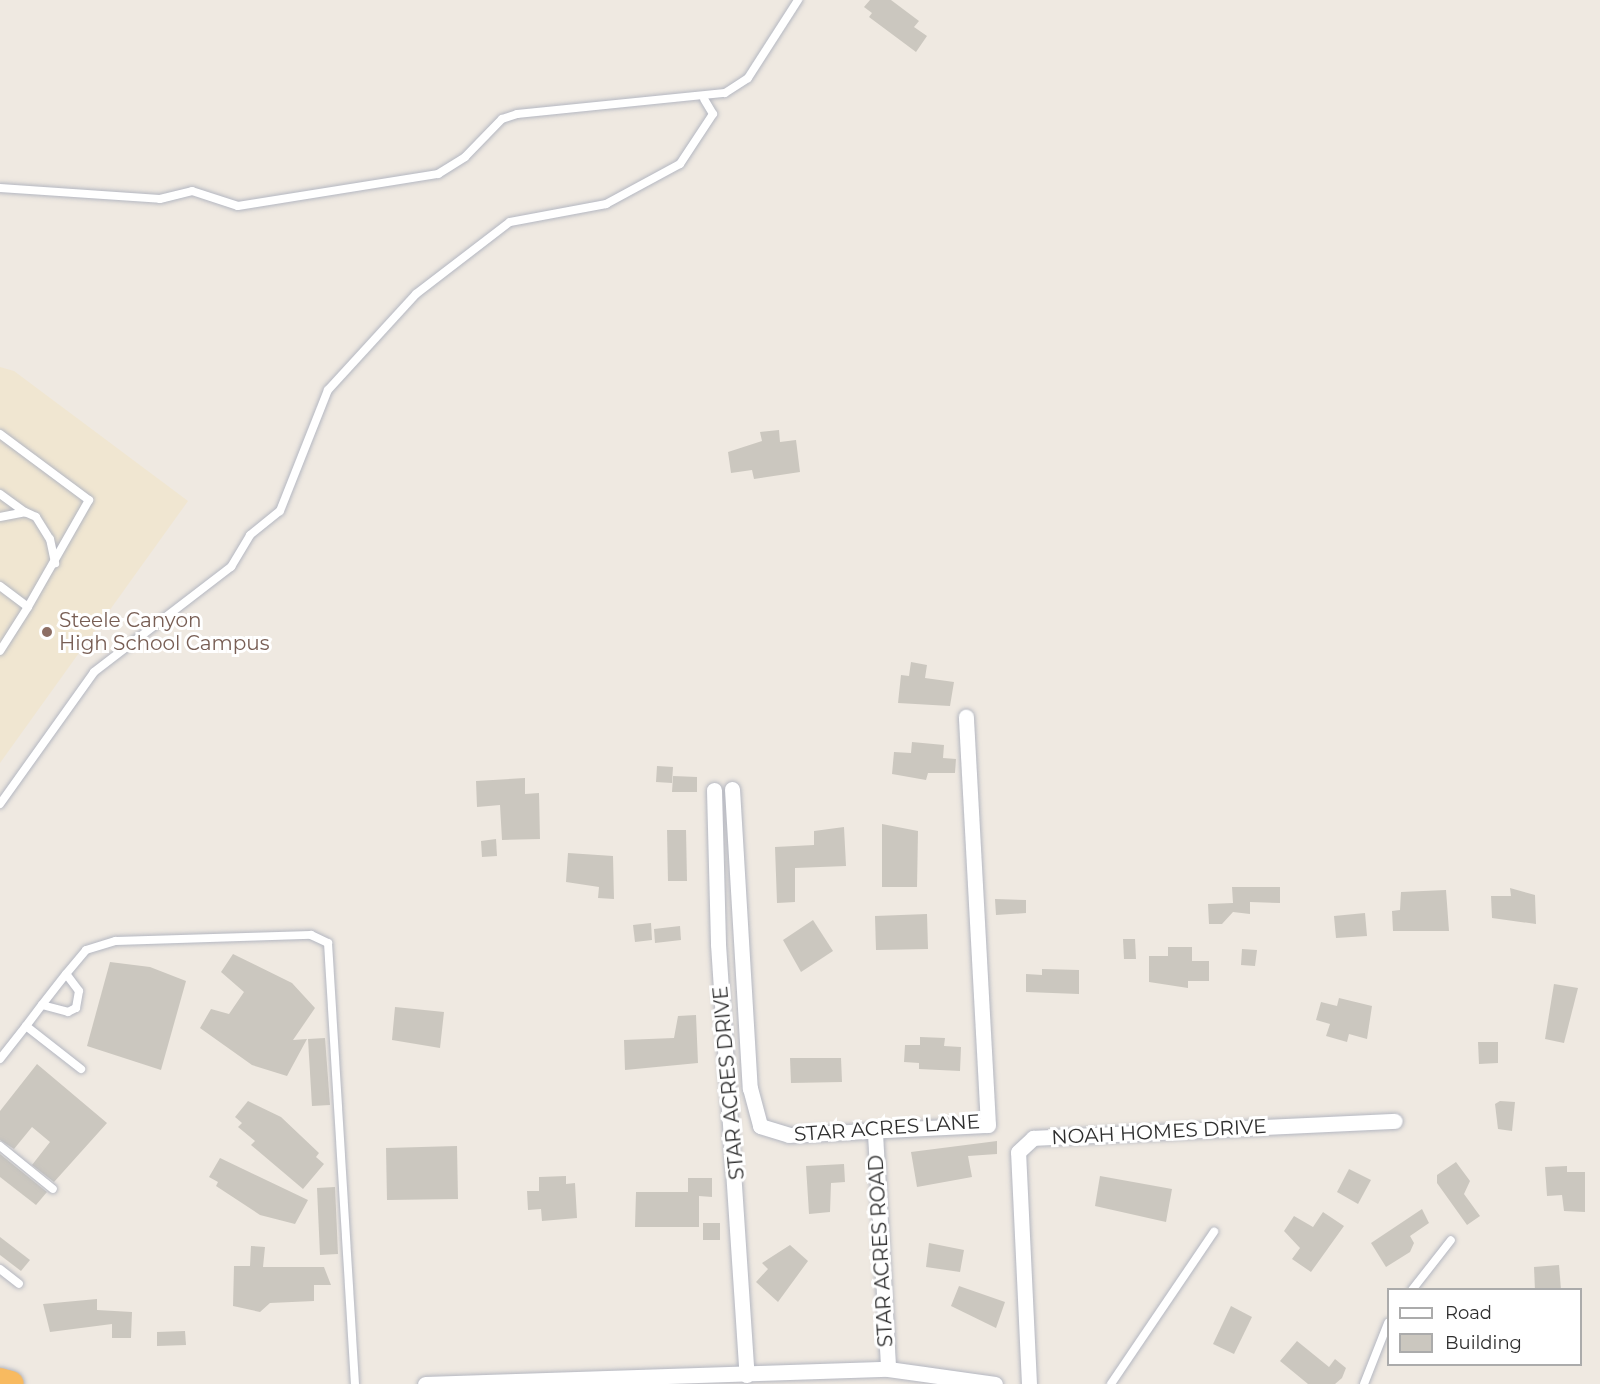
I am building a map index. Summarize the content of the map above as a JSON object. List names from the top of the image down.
{
  "streets": {
    "street": [
      "STAR ACRES DRIVE",
      "STAR ACRES LANE",
      "NOAH HOMES DRIVE",
      "STAR ACRES ROAD"
    ]
  },
  "crossings": [
    ["STAR ACRES LANE", "STAR ACRES ROAD"]
  ],
  "places": ["Steele Canyon High School Campus"],
  "legend": ["Road", "Building"]
}
